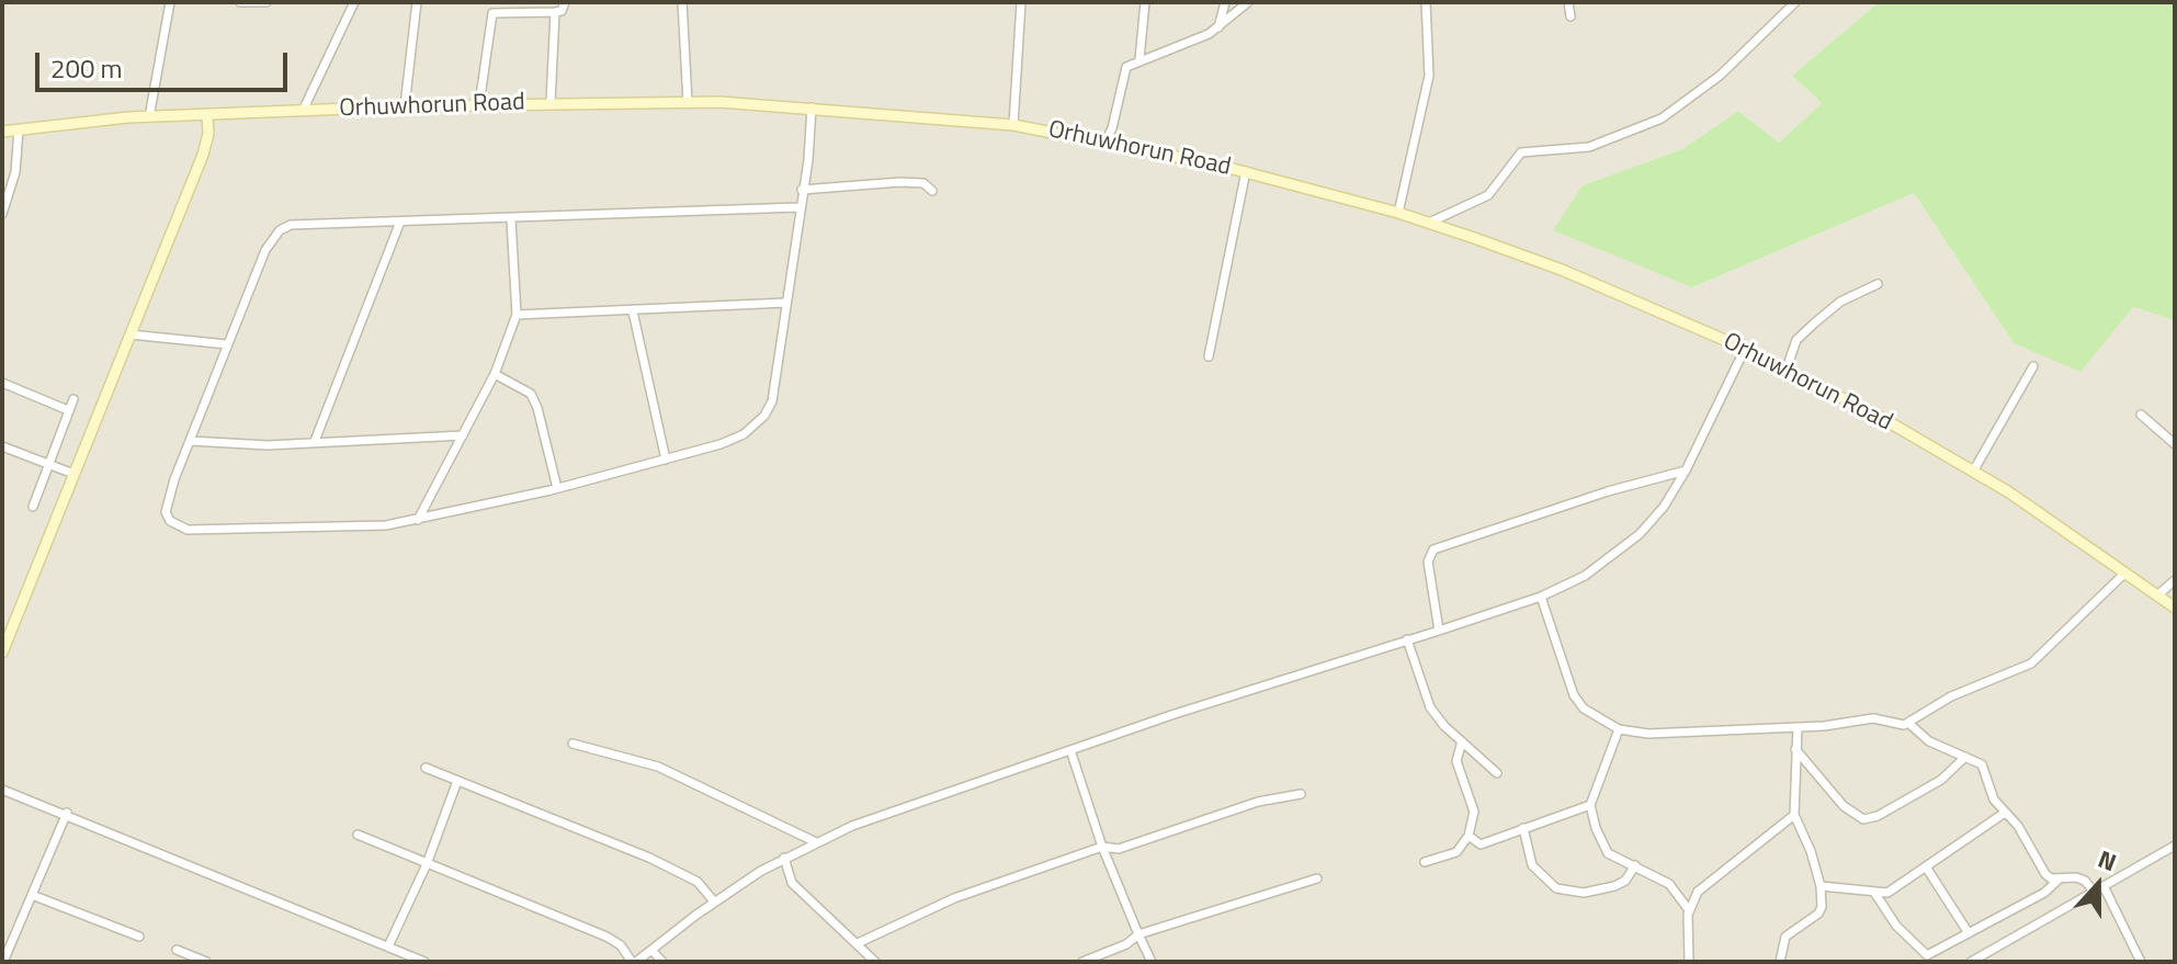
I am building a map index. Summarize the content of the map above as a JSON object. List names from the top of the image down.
{
  "streets": {
    "street": ["Orhuwhorun Road"]
  },
  "scale_bar": "200 m",
  "north": "top"
}
